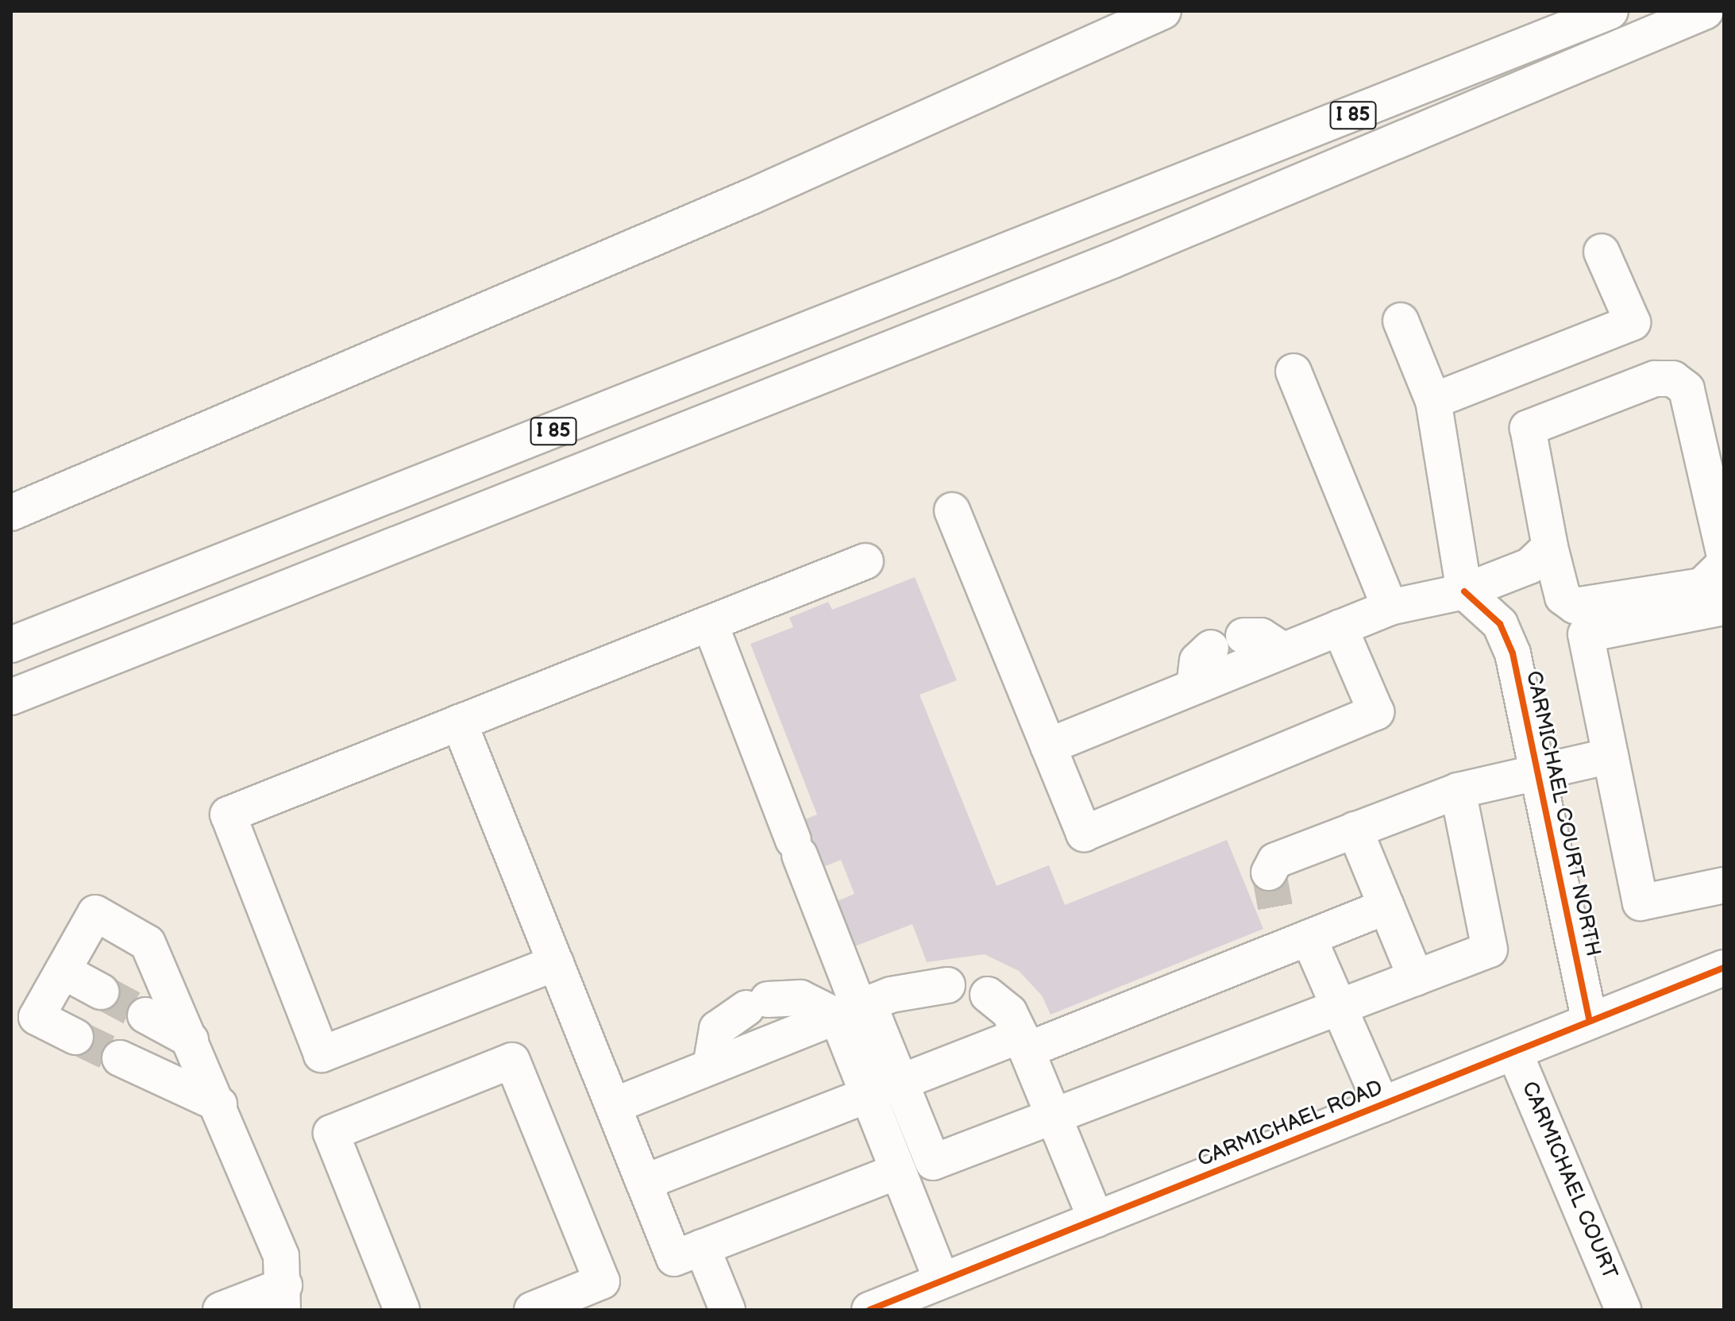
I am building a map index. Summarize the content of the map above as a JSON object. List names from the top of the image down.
{
  "streets": {
    "main road": [
      "I 85",
      "CARMICHAEL COURT NORTH",
      "CARMICHAEL ROAD",
      "CARMICHAEL COURT"
    ]
  },
  "crossings": [
    ["CARMICHAEL COURT NORTH", "CARMICHAEL ROAD"],
    ["CARMICHAEL ROAD", "CARMICHAEL COURT"]
  ]
}
